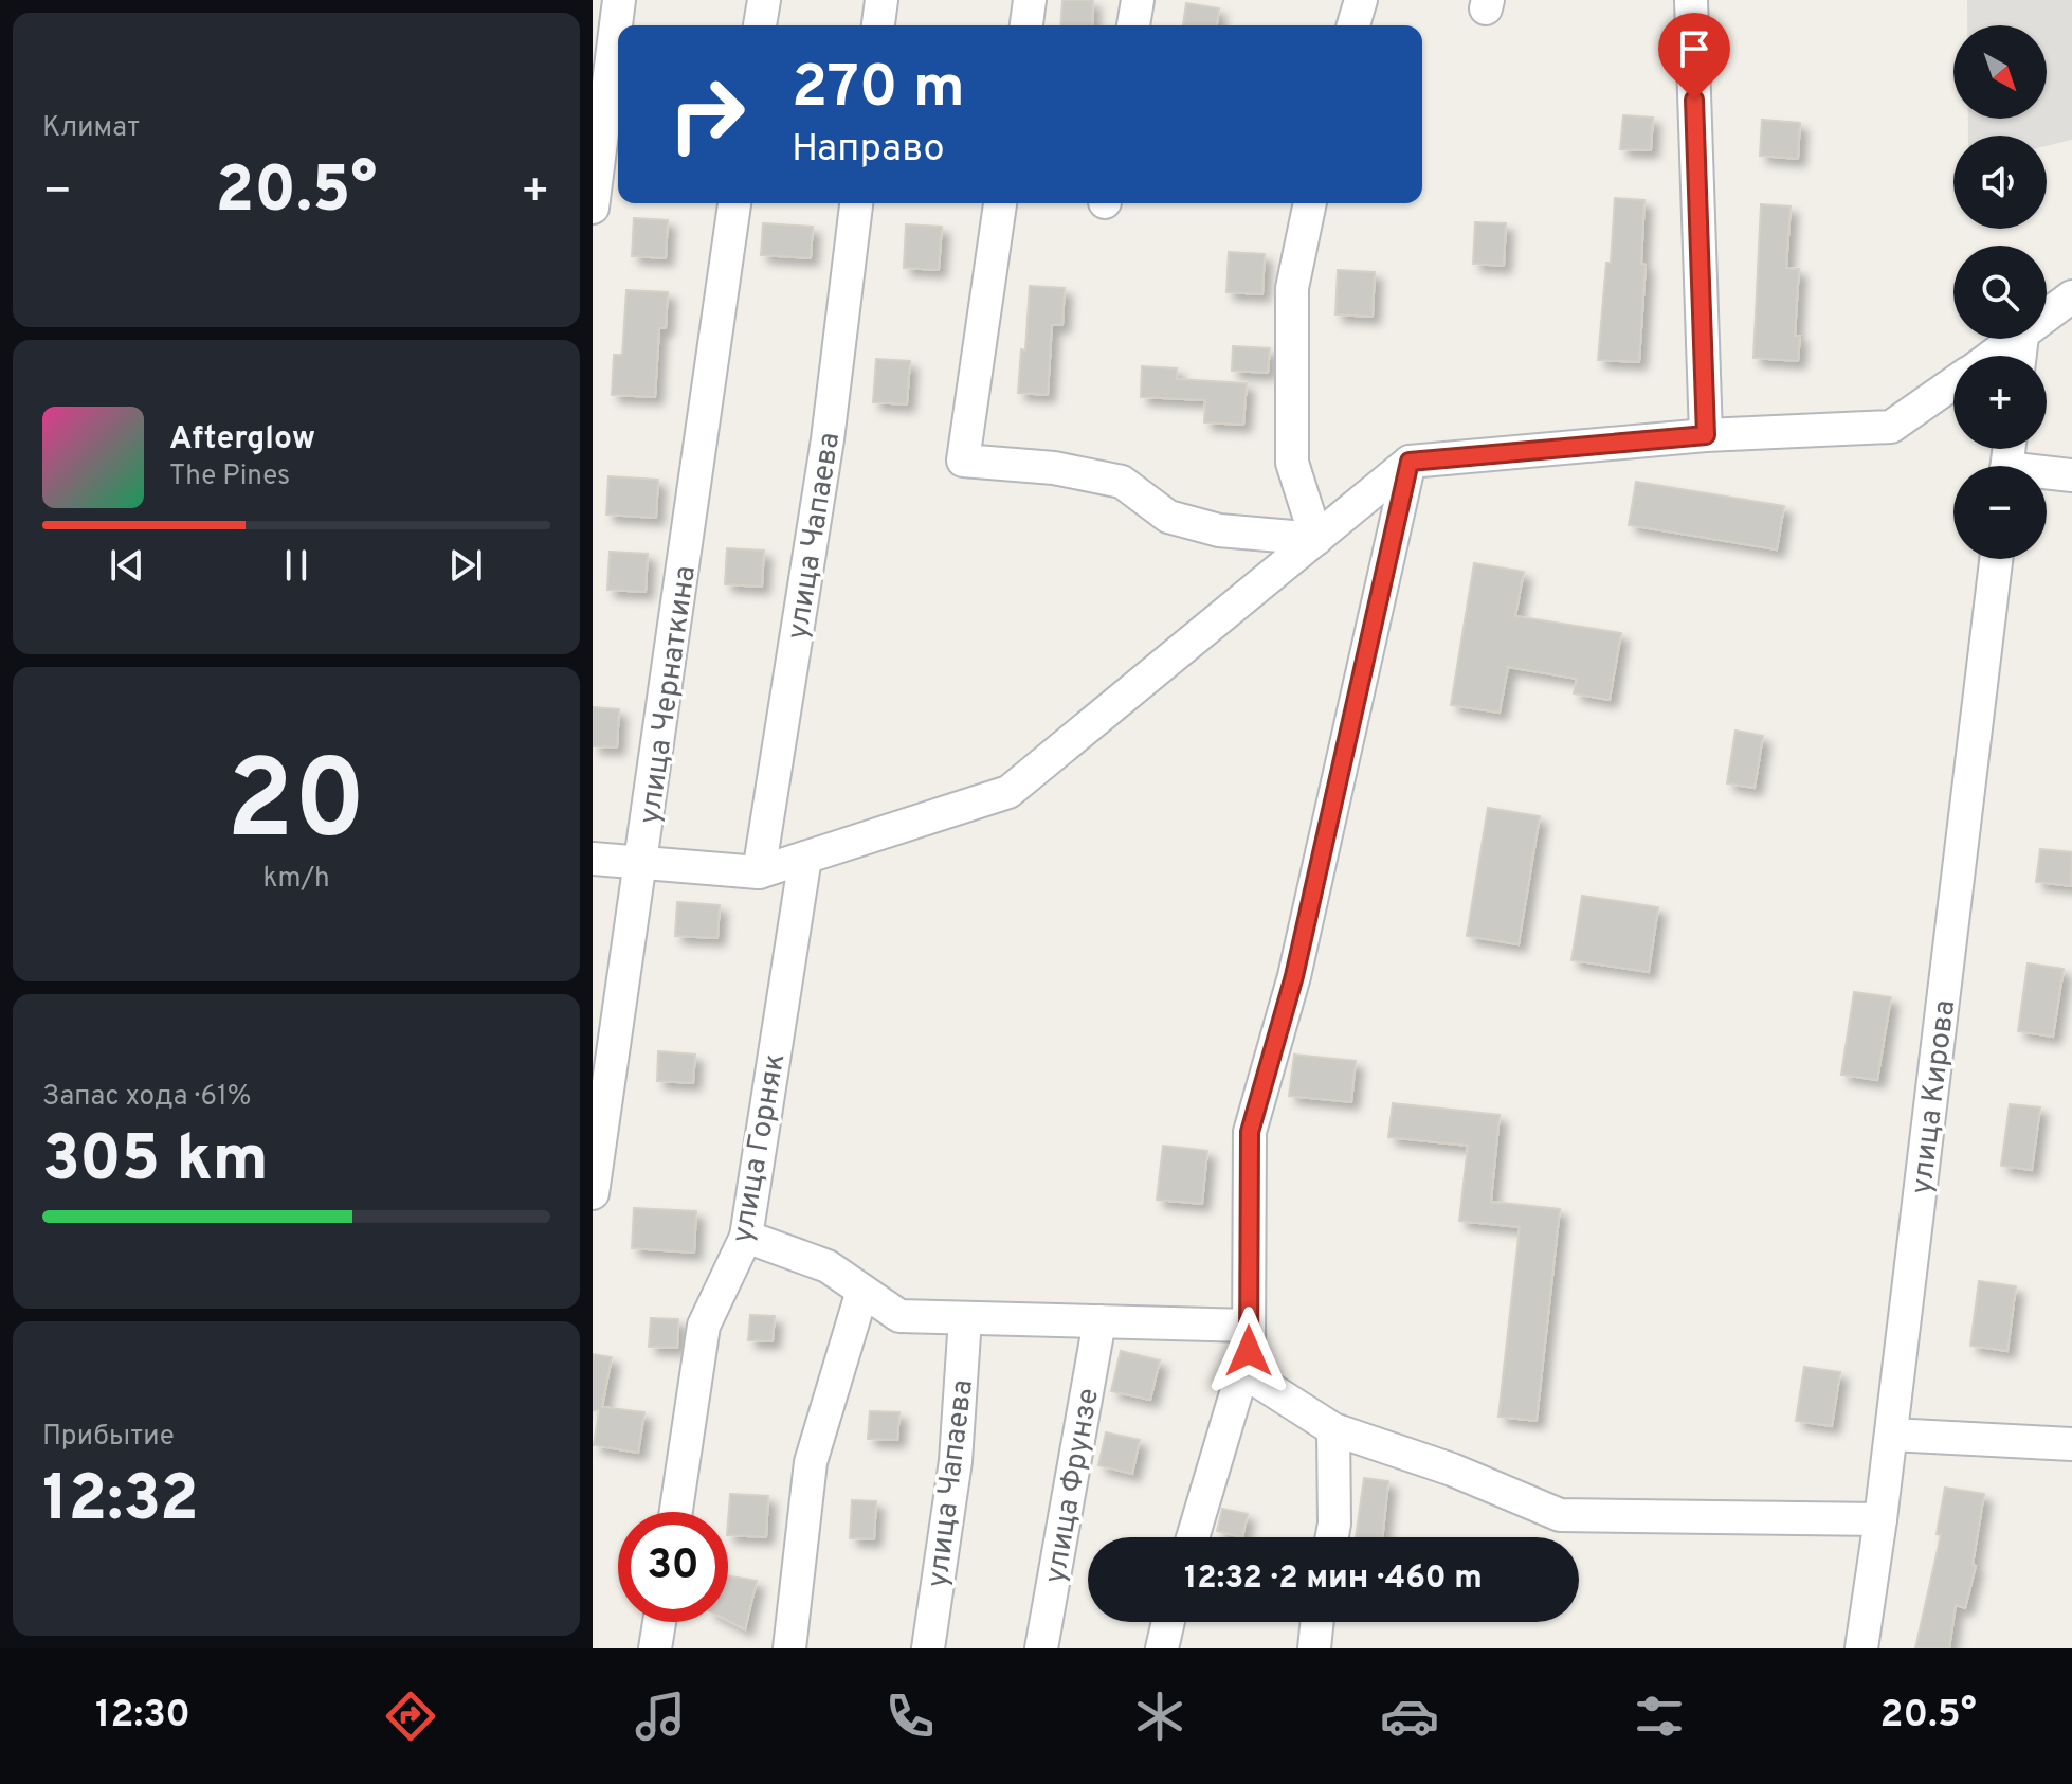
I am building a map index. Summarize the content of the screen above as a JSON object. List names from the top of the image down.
{
  "streets": {
    "street": [
      "улица Чапаева",
      "улица Чернаткина",
      "улица Кирова",
      "улица Горняк",
      "улица Фрунзе"
    ]
  },
  "north": "bottom right",
  "page": {
    "tile": [
      "Климат",
      ["20", "km/h"],
      ["Запас хода · 61%", "305 km"],
      ["Прибытие", "12:32"]
    ],
    "map_buttons": ["+", "−"],
    "turn": ["270 m", "Направо"],
    "heat": ["−", "20.5°", "+"],
    "song": ["Afterglow", "The Pines"],
    "limit": "30",
    "trip": "12:32 · 2 мин · 460 m",
    "tabs": ["12:30", "20.5°"]
  }
}
